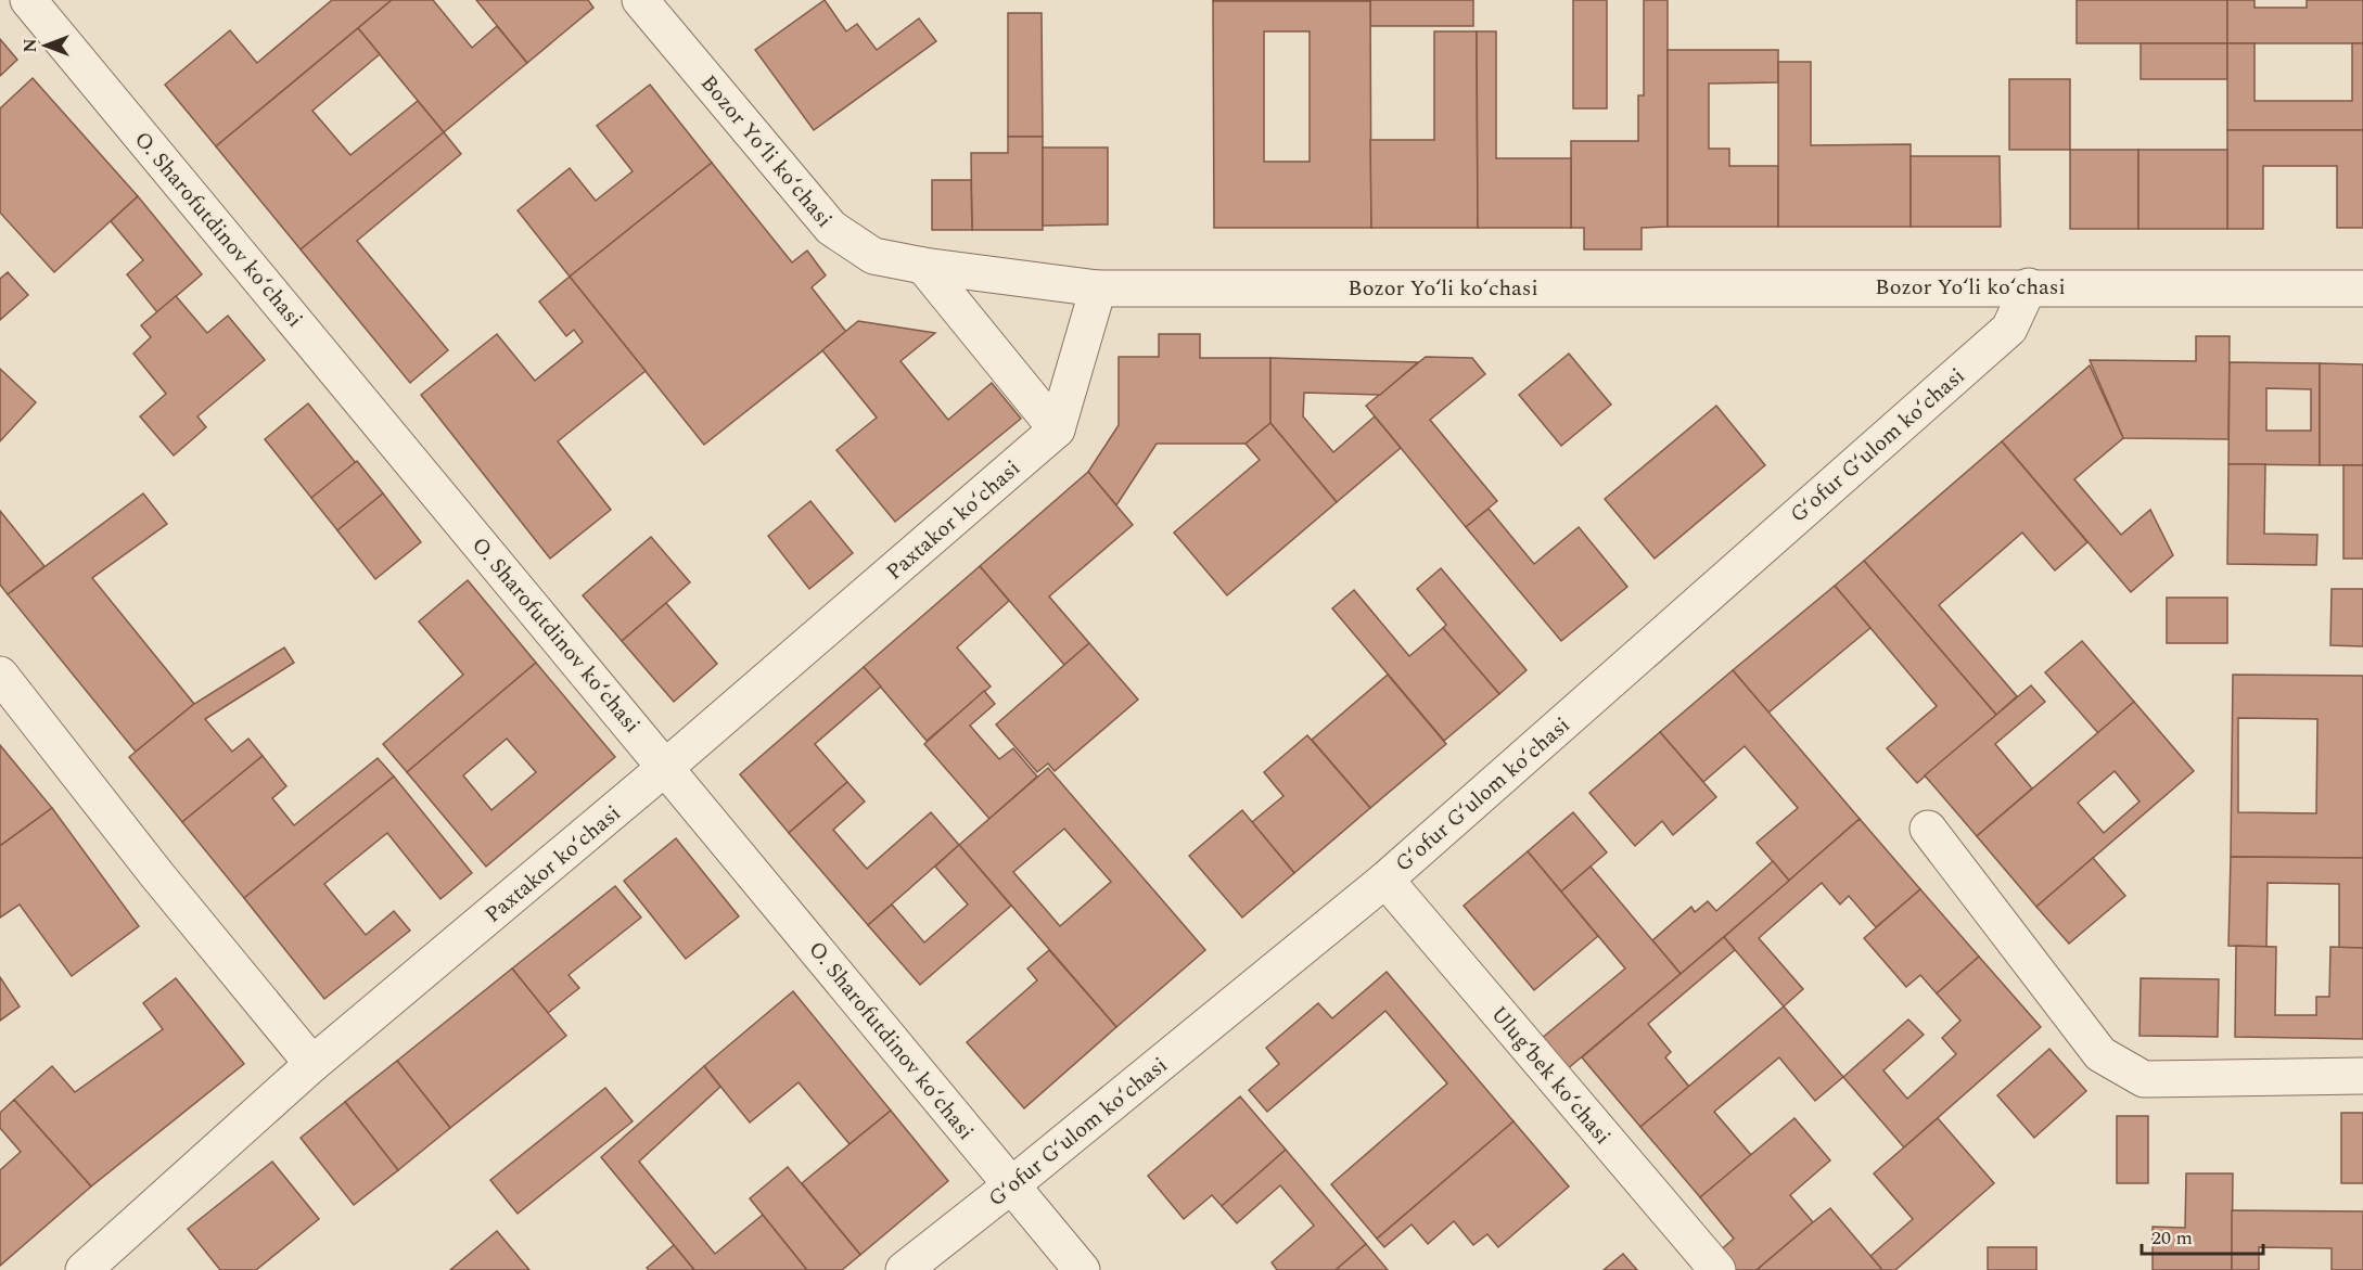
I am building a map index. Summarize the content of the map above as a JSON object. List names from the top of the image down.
{
  "streets": {
    "street": [
      "Bozor Yoʻli koʻchasi",
      "O. Sharofutdinov koʻchasi",
      "Gʻofur Gʻulom koʻchasi",
      "Paxtakor koʻchasi",
      "Ulugʻbek koʻchasi"
    ]
  },
  "crossings": [
    ["Bozor Yoʻli koʻchasi", "Gʻofur Gʻulom koʻchasi"],
    ["O. Sharofutdinov koʻchasi", "Gʻofur Gʻulom koʻchasi"],
    ["O. Sharofutdinov koʻchasi", "Paxtakor koʻchasi"],
    ["Gʻofur Gʻulom koʻchasi", "Ulugʻbek koʻchasi"]
  ],
  "scale_bar": "20 m",
  "north": "left"
}
